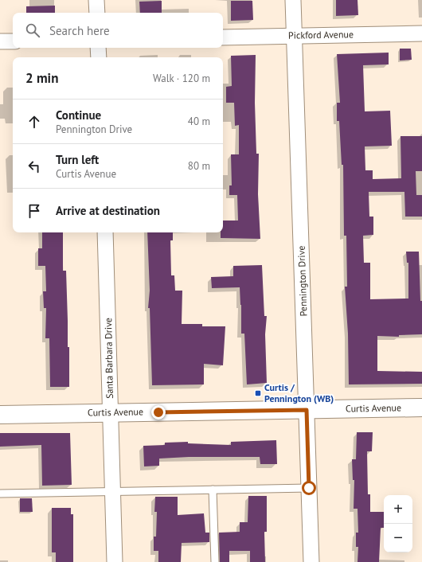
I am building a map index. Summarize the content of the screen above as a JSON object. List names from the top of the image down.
{
  "streets": {
    "street": [
      "Pickford Avenue",
      "Pennington Drive",
      "Santa Barbara Drive",
      "Curtis Avenue"
    ]
  },
  "crossings": [
    ["Pickford Avenue", "Pennington Drive"],
    ["Pennington Drive", "Curtis Avenue"],
    ["Santa Barbara Drive", "Curtis Avenue"]
  ],
  "places": {
    "transit": ["Curtis / Pennington (WB)"]
  },
  "page": {
    "search": "Search here",
    "heading": ["2 min", "Walk · 120 m"],
    "list": [
      ["Continue", "Pennington Drive", "40 m"],
      ["Turn left", "Curtis Avenue", "80 m"],
      "Arrive at destination"
    ],
    "map_buttons": ["+", "−"]
  }
}
